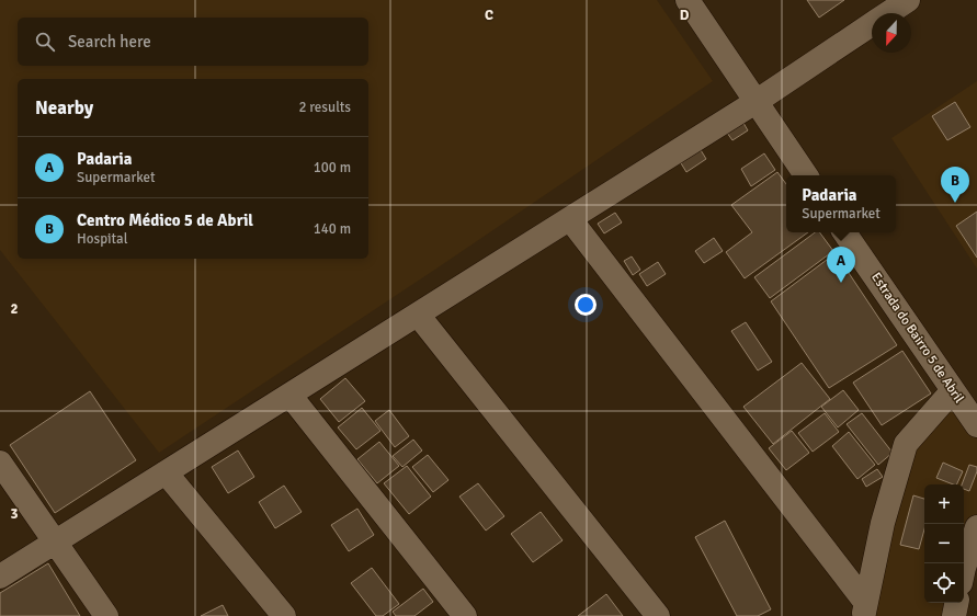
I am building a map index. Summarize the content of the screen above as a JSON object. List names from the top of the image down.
{
  "streets": {
    "street": ["Estrada do Bairro 5 de Abril"]
  },
  "north": "bottom",
  "page": {
    "search": "Search here",
    "heading": ["Nearby", "2 results"],
    "list": [
      {
        "mark": "A",
        "name": "Padaria",
        "note": "Supermarket",
        "value": "100 m"
      },
      {
        "mark": "B",
        "name": "Centro Médico 5 de Abril",
        "note": "Hospital",
        "value": "140 m"
      }
    ],
    "pins": ["B", "A"],
    "popup": ["Padaria", "Supermarket"],
    "map_buttons": ["+", "−"]
  },
  "grid": {
    "columns": ["C", "D"],
    "rows": ["2", "3"]
  }
}
